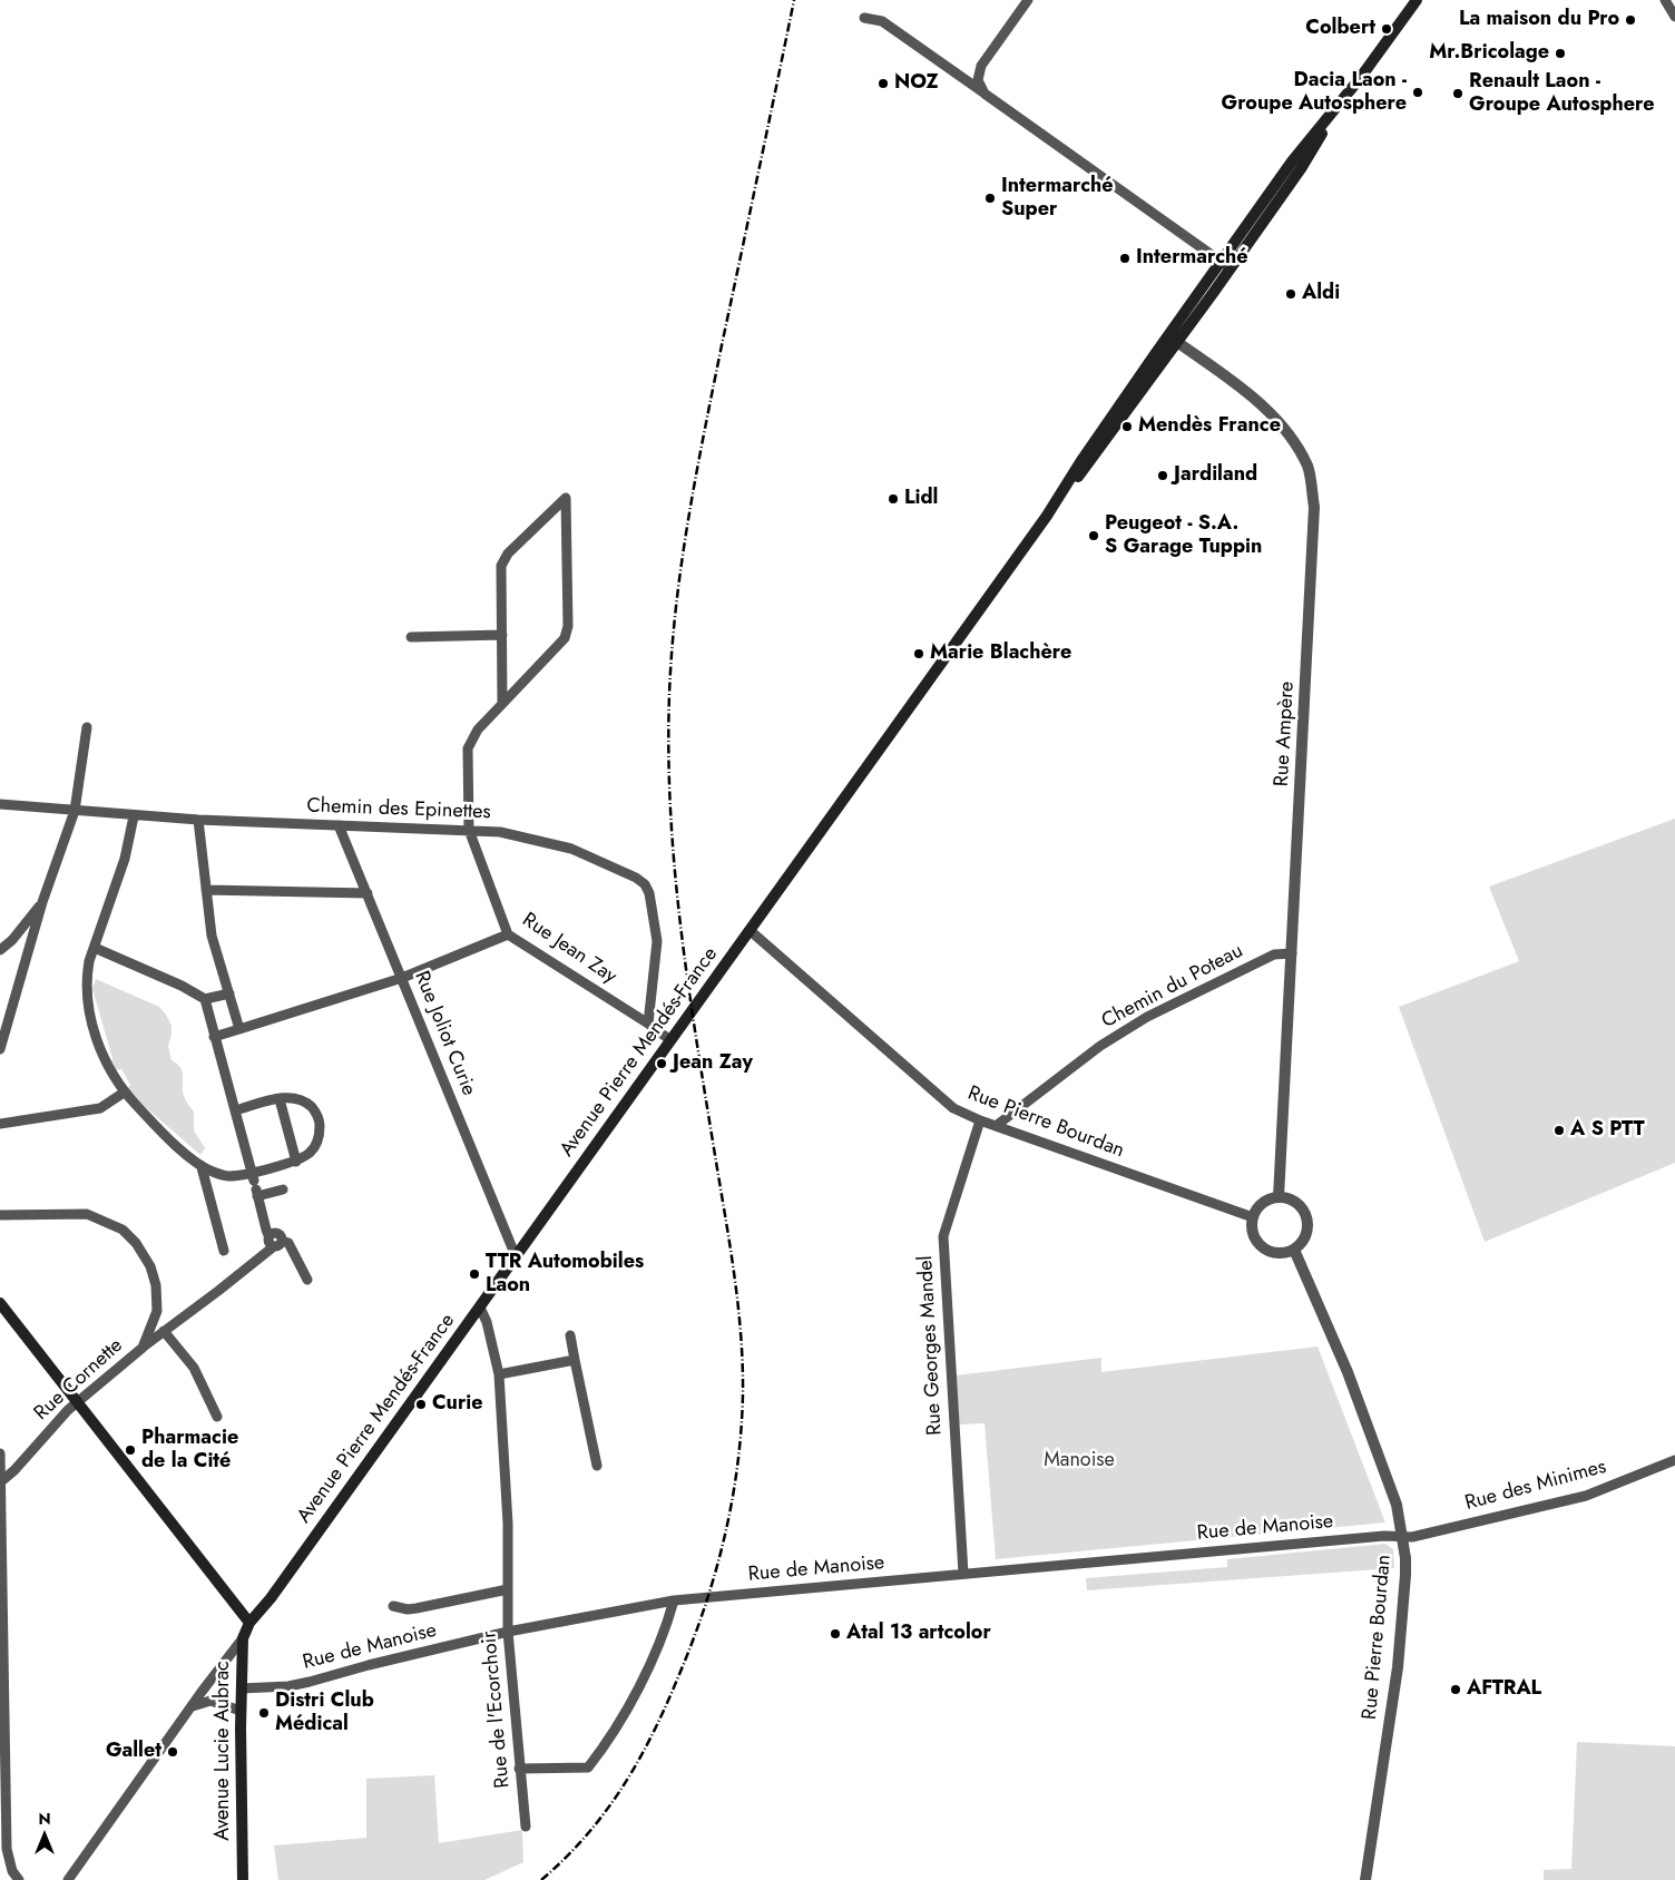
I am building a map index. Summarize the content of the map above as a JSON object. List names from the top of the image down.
{
  "streets": {
    "main road": ["Avenue Pierre Mendés-France", "Avenue Lucie Aubrac"],
    "street": [
      "Rue Ampère",
      "Chemin des Epinettes",
      "Rue Jean Zay",
      "Chemin du Poteau",
      "Rue Joliot Curie",
      "Rue Pierre Bourdan",
      "Rue Georges Mandel",
      "Rue Cornette",
      "Rue des Minimes",
      "Rue de Manoise",
      "Rue de l'Ecorchoir"
    ]
  },
  "crossings": [
    ["Rue Ampère", "Chemin du Poteau"],
    ["Rue Ampère", "Avenue Pierre Mendés-France"],
    ["Rue Ampère", "Rue Pierre Bourdan"],
    ["Chemin des Epinettes", "Rue Jean Zay"],
    ["Chemin des Epinettes", "Rue Joliot Curie"],
    ["Rue Jean Zay", "Avenue Pierre Mendés-France"],
    ["Chemin du Poteau", "Rue Pierre Bourdan"],
    ["Rue Joliot Curie", "Avenue Pierre Mendés-France"],
    ["Avenue Pierre Mendés-France", "Rue Pierre Bourdan"],
    ["Avenue Pierre Mendés-France", "Rue de l'Ecorchoir"],
    ["Avenue Pierre Mendés-France", "Avenue Lucie Aubrac"],
    ["Rue Pierre Bourdan", "Rue Georges Mandel"],
    ["Rue Pierre Bourdan", "Rue des Minimes"],
    ["Rue Pierre Bourdan", "Rue de Manoise"],
    ["Rue Georges Mandel", "Rue de Manoise"],
    ["Rue des Minimes", "Rue de Manoise"],
    ["Rue de Manoise", "Rue de l'Ecorchoir"],
    ["Rue de Manoise", "Avenue Lucie Aubrac"]
  ],
  "parks": ["Manoise"],
  "places": [
    "La maison du Pro",
    "Colbert",
    "Mr.Bricolage",
    "NOZ",
    "Dacia Laon - Groupe Autosphere",
    "Renault Laon - Groupe Autosphere",
    "Intermarché Super",
    "Intermarché",
    "Aldi",
    "Mendès France",
    "Jardiland",
    "Lidl",
    "Peugeot - S.A. S Garage Tuppin",
    "Marie Blachère",
    "Jean Zay",
    "A S PTT",
    "TTR Automobiles Laon",
    "Curie",
    "Pharmacie de la Cité",
    "Atal 13 artcolor",
    "AFTRAL",
    "Distri Club Médical",
    "Gallet"
  ],
  "north": "top"
}
